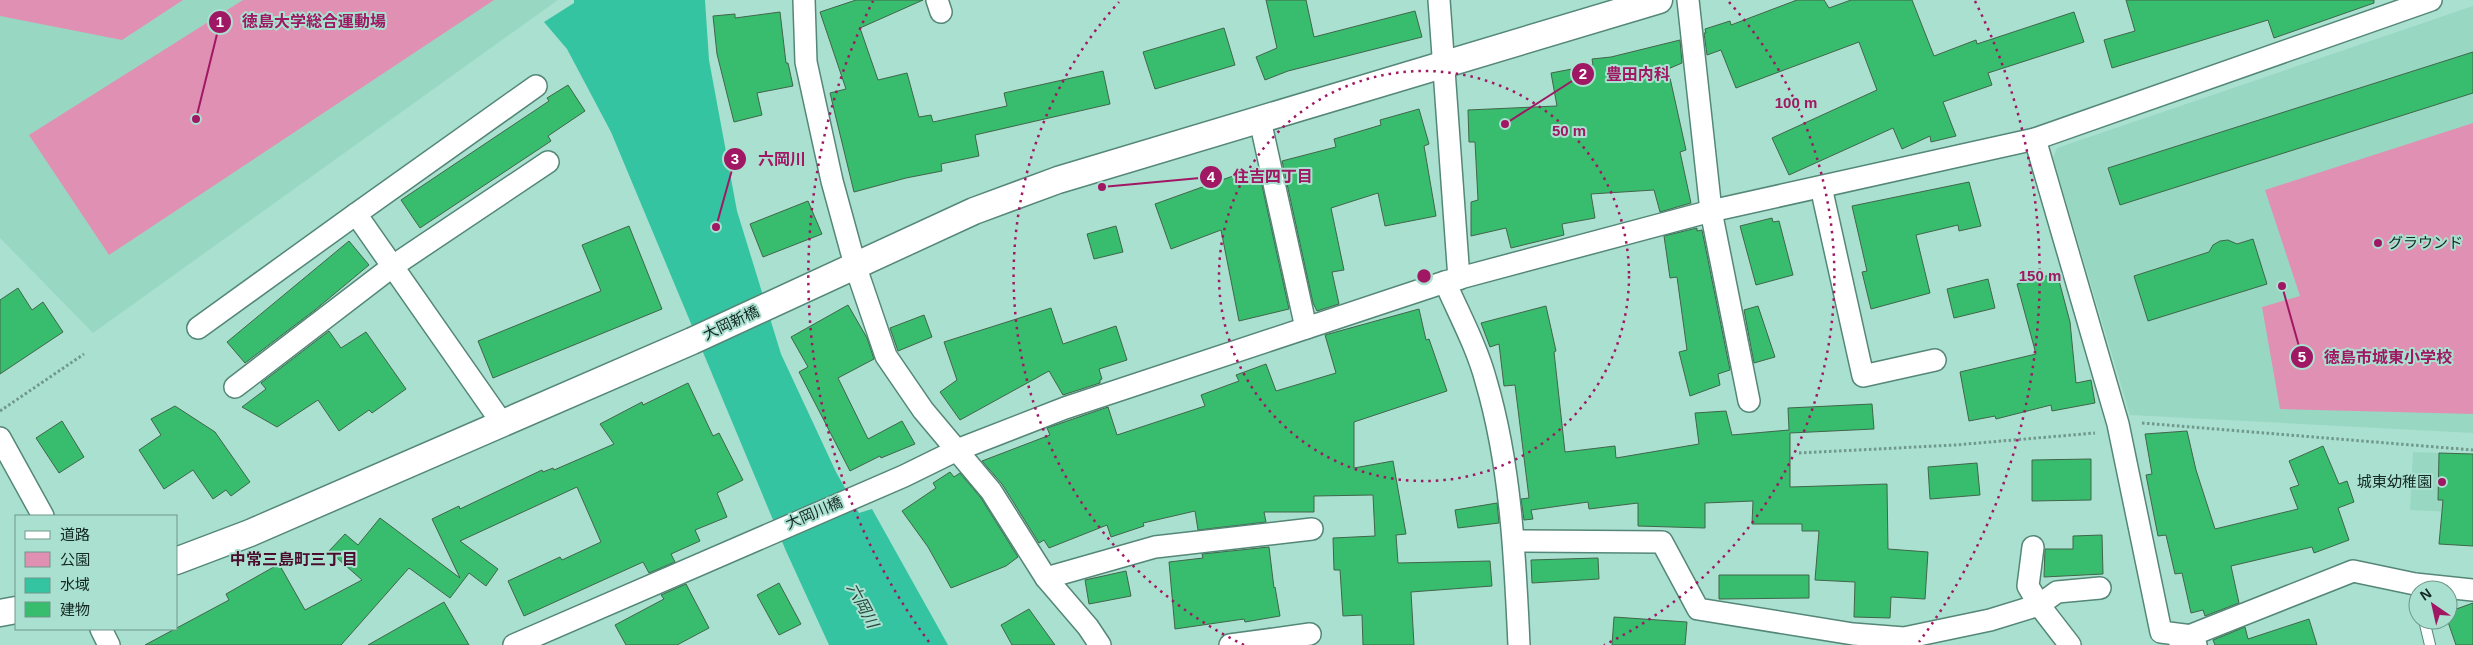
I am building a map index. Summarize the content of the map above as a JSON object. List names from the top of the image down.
{
  "streets": {
    "street": ["大岡新橋", "大岡川橋"]
  },
  "districts": ["中常三島町三丁目"],
  "water": ["六岡川"],
  "places": [
    "徳島大学総合運動場",
    "豊田内科",
    "住吉四丁目",
    "六岡川",
    "グラウンド",
    "徳島市城東小学校",
    "城東幼稚園"
  ],
  "legend": [
    "道路",
    "公園",
    "水域",
    "建物"
  ],
  "north": "top left",
  "rings": ["100 m", "50 m", "150 m"]
}
